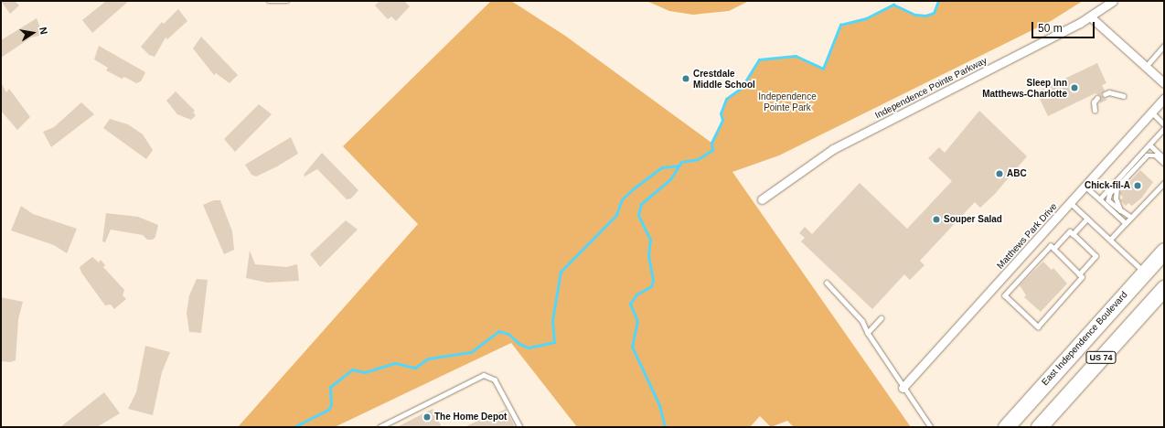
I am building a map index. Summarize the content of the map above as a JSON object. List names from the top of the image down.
{
  "streets": {
    "highway": ["East Independence Boulevard", "US 74"],
    "street": ["Independence Pointe Parkway", "Matthews Park Drive"]
  },
  "parks": ["Independence Pointe Park"],
  "places": [
    "Crestdale Middle School",
    "Sleep Inn Matthews-Charlotte",
    "ABC",
    "Chick-fil-A",
    "Souper Salad",
    "The Home Depot"
  ],
  "scale_bar": "50 m",
  "north": "right"
}
